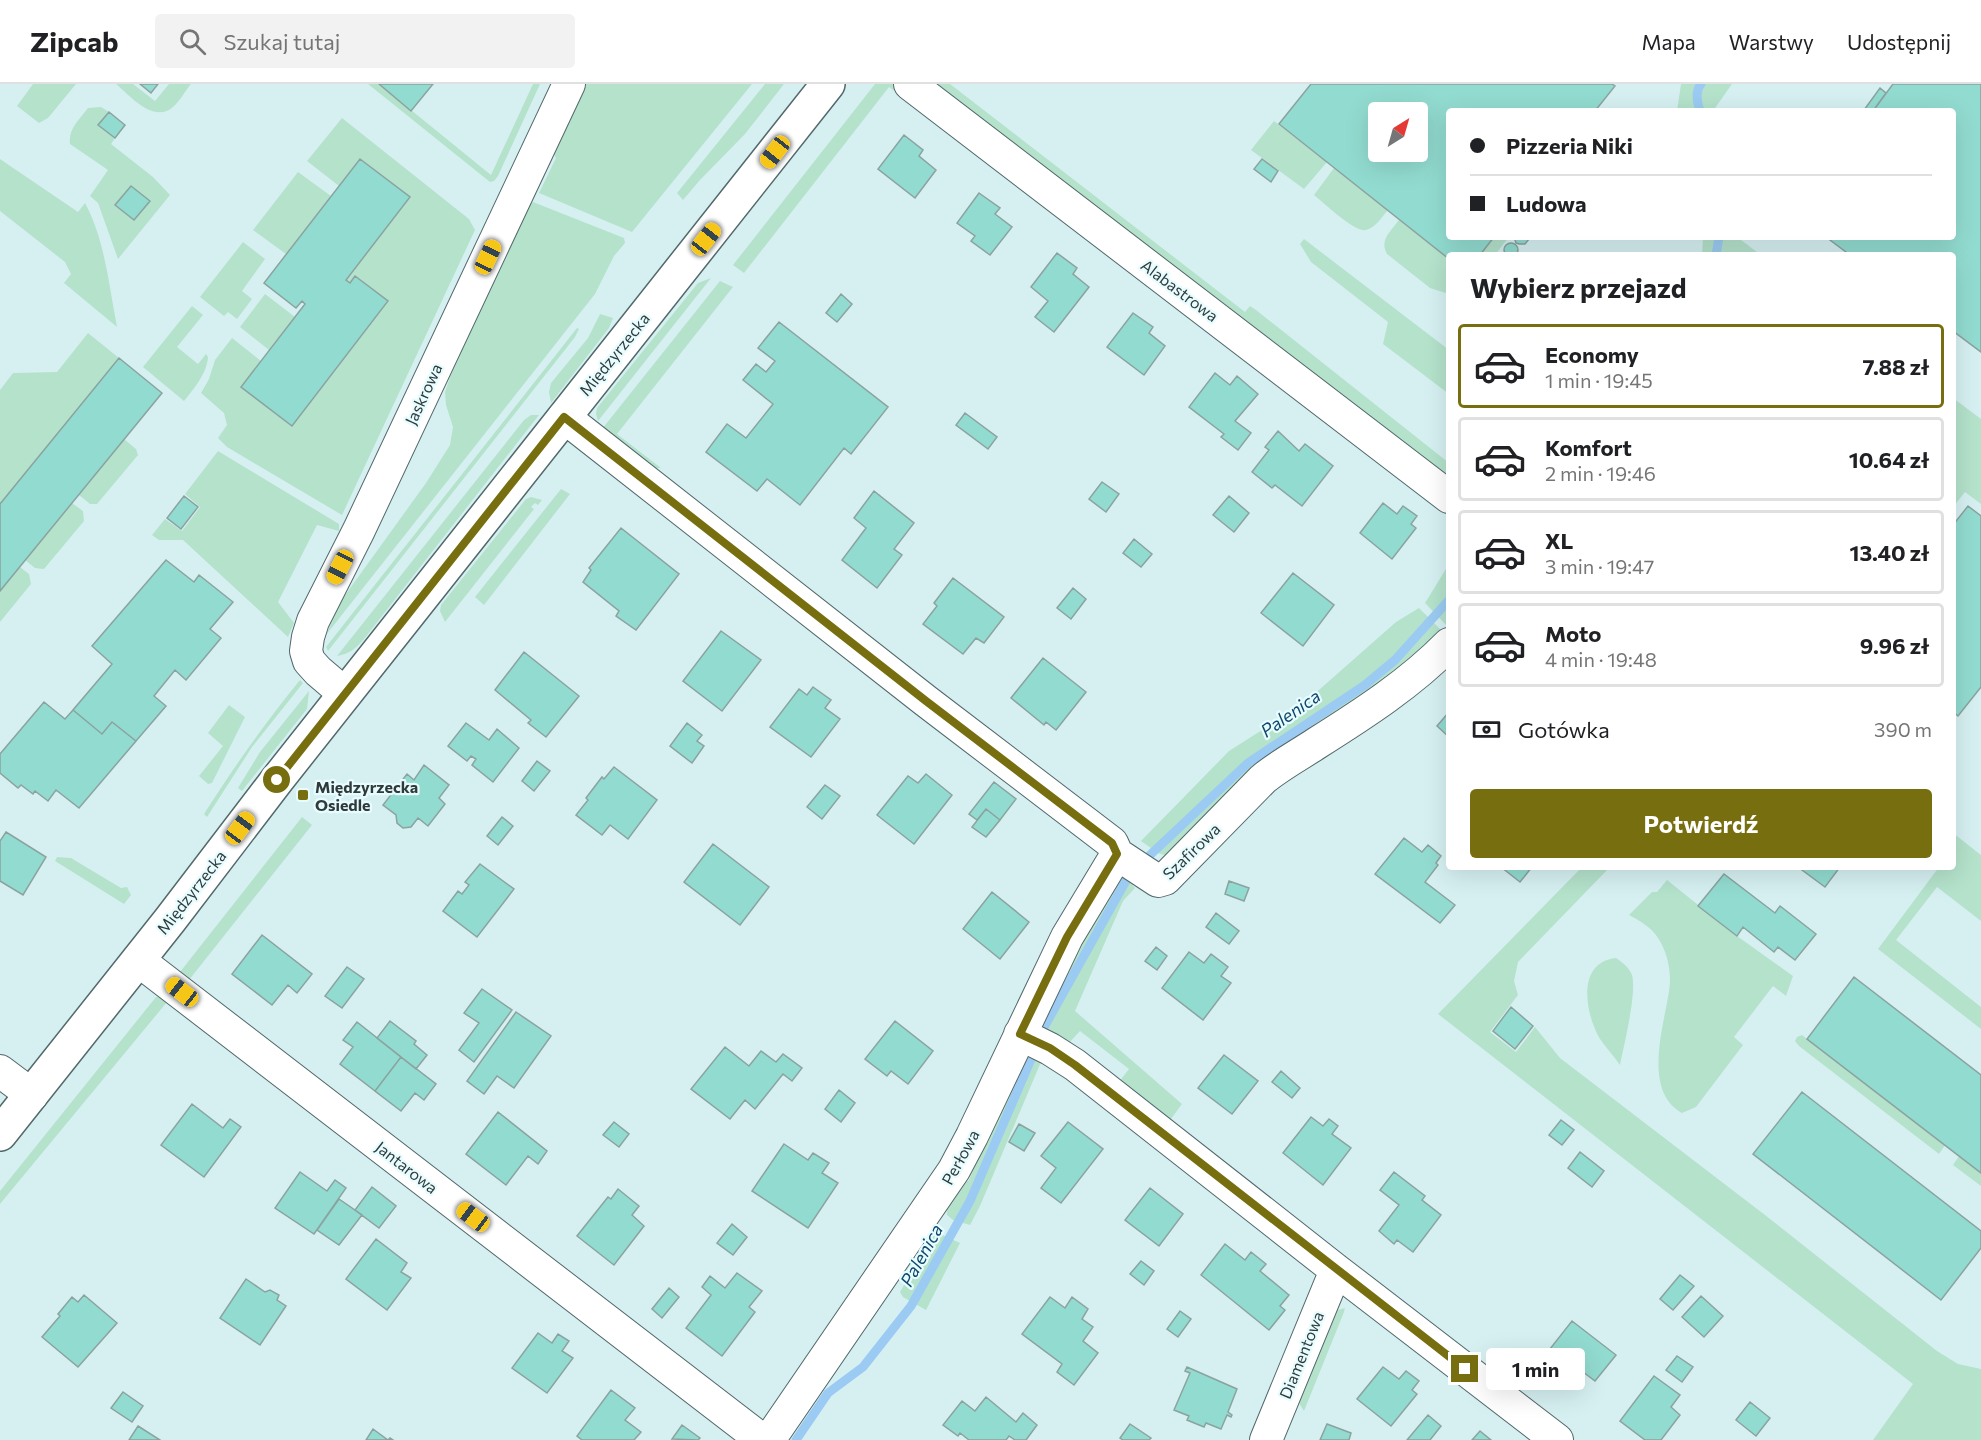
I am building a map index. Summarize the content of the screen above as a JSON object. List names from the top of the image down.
{
  "streets": {
    "main road": ["Międzyrzecka"],
    "street": [
      "Alabastrowa",
      "Jaskrowa",
      "Szafirowa",
      "Perłowa",
      "Jantarowa",
      "Diamentowa"
    ]
  },
  "crossings": [
    ["Międzyrzecka", "Jaskrowa"],
    ["Międzyrzecka", "Szafirowa"],
    ["Międzyrzecka", "Jantarowa"],
    ["Szafirowa", "Perłowa"]
  ],
  "water": ["Palenica"],
  "places": {
    "transit": ["Międzyrzecka Osiedle"]
  },
  "north": "top right",
  "page": {
    "header": "Zipcab",
    "search": "Szukaj tutaj",
    "nav": ["Mapa", "Warstwy", "Udostępnij"],
    "banner": ["Pizzeria Niki", "Ludowa"],
    "heading": "Wybierz przejazd",
    "list": [
      {
        "name": "Economy",
        "note": "1 min · 19:45",
        "value": "7.88 zł"
      },
      {
        "name": "Komfort",
        "note": "2 min · 19:46",
        "value": "10.64 zł"
      },
      {
        "name": "XL",
        "note": "3 min · 19:47",
        "value": "13.40 zł"
      },
      {
        "name": "Moto",
        "note": "4 min · 19:48",
        "value": "9.96 zł"
      }
    ],
    "pay": ["Gotówka", "390 m"],
    "buttons": "Potwierdź",
    "bubble": "1 min"
  }
}
